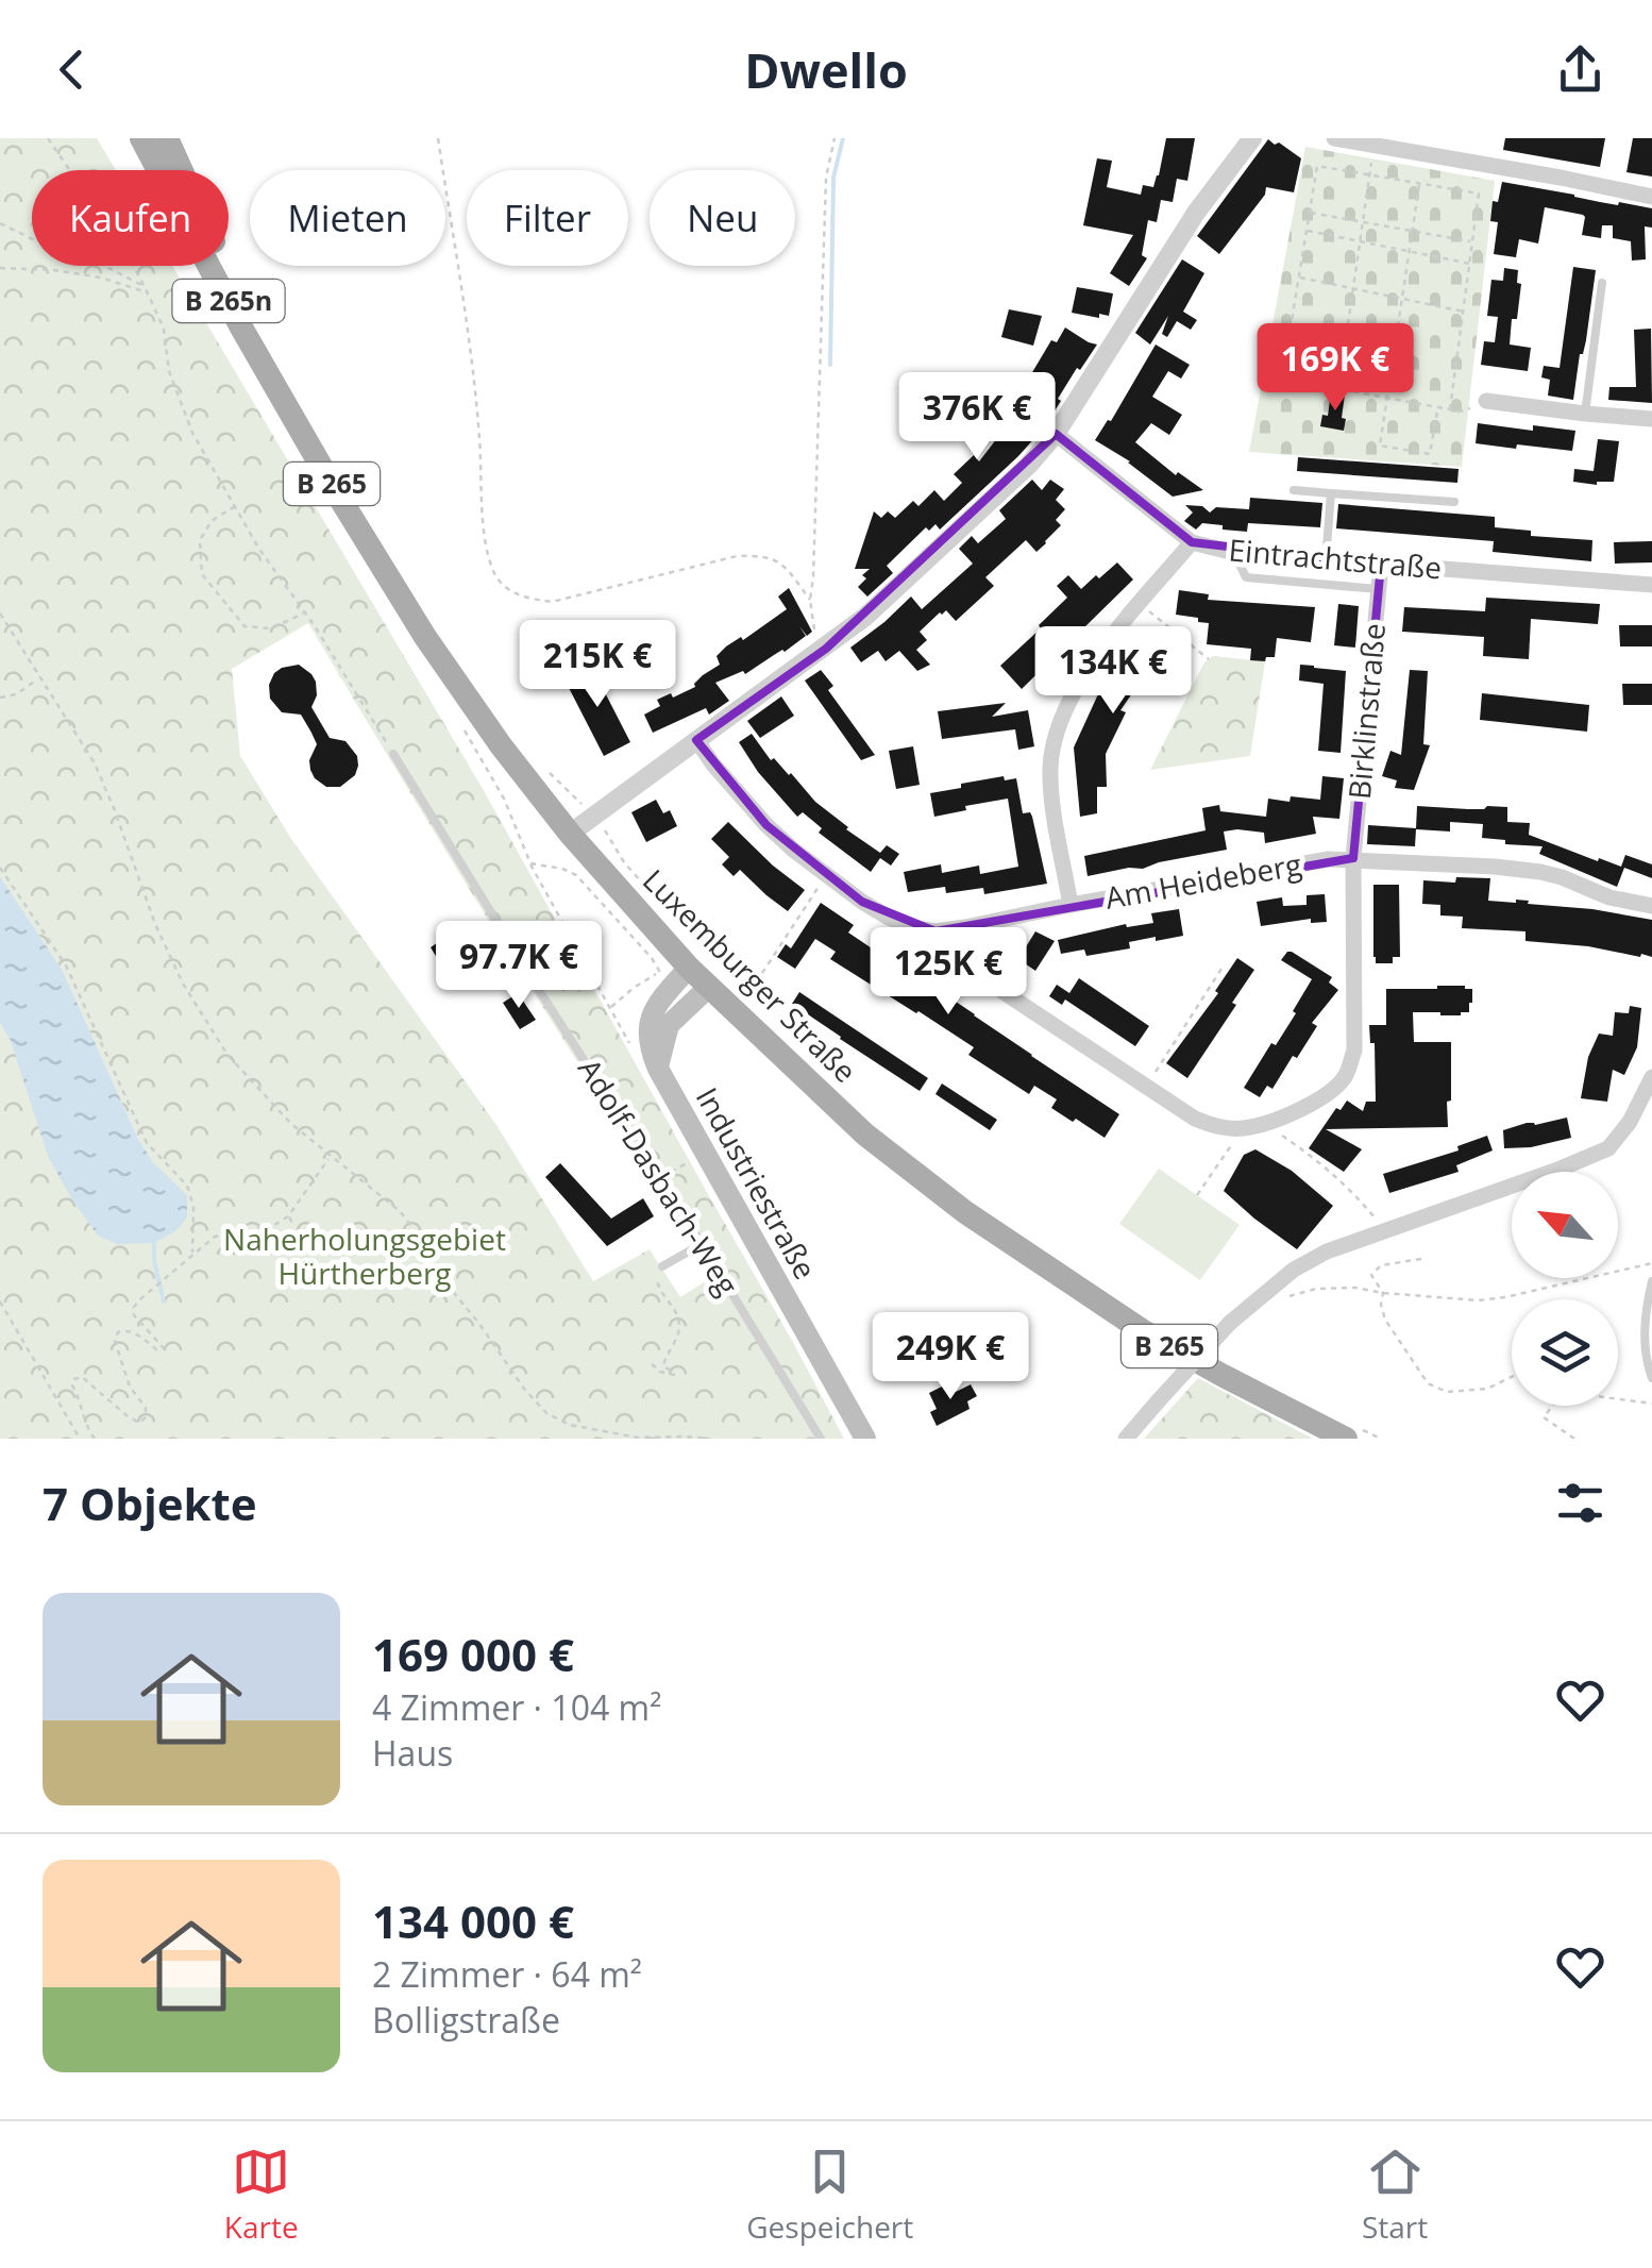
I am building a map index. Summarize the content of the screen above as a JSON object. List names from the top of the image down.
{
  "streets": {
    "main road": [
      "B 265n",
      "B 265",
      "Luxemburger Straße",
      "Industriestraße"
    ],
    "street": ["Eintrachtstraße", "Birklinstraße", "Am Heideberg"],
    "lane": ["Adolf-Dasbach-Weg"]
  },
  "crossings": [
    ["B 265n", "Luxemburger Straße"],
    ["Eintrachtstraße", "Birklinstraße"],
    ["Birklinstraße", "Am Heideberg"],
    ["Luxemburger Straße", "Industriestraße"]
  ],
  "parks": ["Naherholungsgebiet Hürtherberg"],
  "north": "top left",
  "page": {
    "header": "Dwello",
    "chip": [
      "Kaufen",
      "Mieten",
      "Filter",
      "Neu"
    ],
    "price": [
      "169K €",
      "376K €",
      "215K €",
      "134K €",
      "97.7K €",
      "125K €",
      "249K €"
    ],
    "heading": "7 Objekte",
    "list": [
      {
        "name": "169 000 €",
        "note": "4 Zimmer · 104 m² · Haus"
      },
      {
        "name": "134 000 €",
        "note": "2 Zimmer · 64 m² · Bolligstraße"
      }
    ],
    "tabs": ["Karte", "Gespeichert", "Start"]
  }
}
